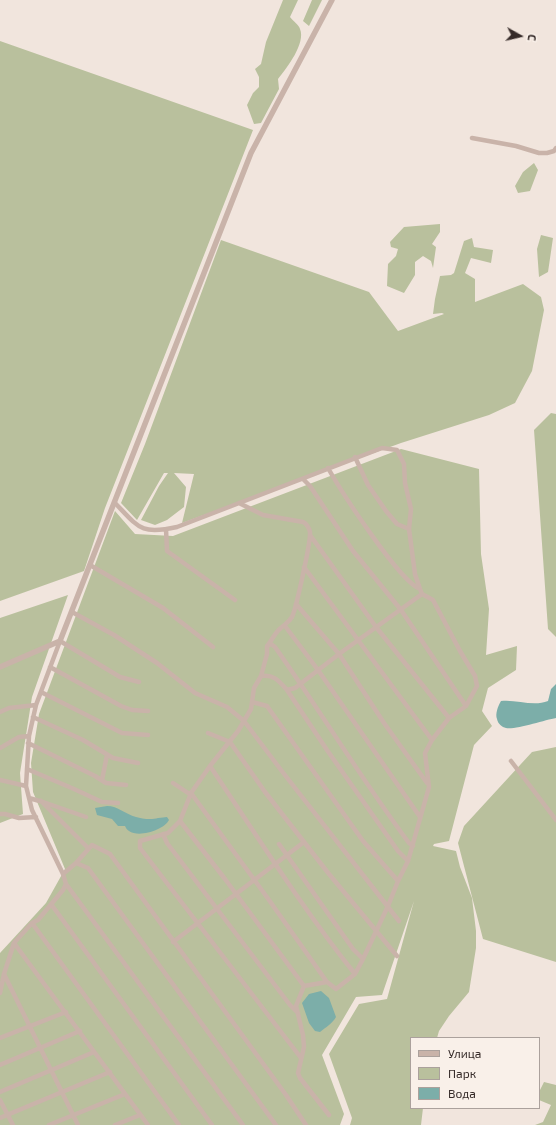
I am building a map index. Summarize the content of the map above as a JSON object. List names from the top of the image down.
{
  "legend": ["Улица", "Парк", "Вода"],
  "north": "right"
}
